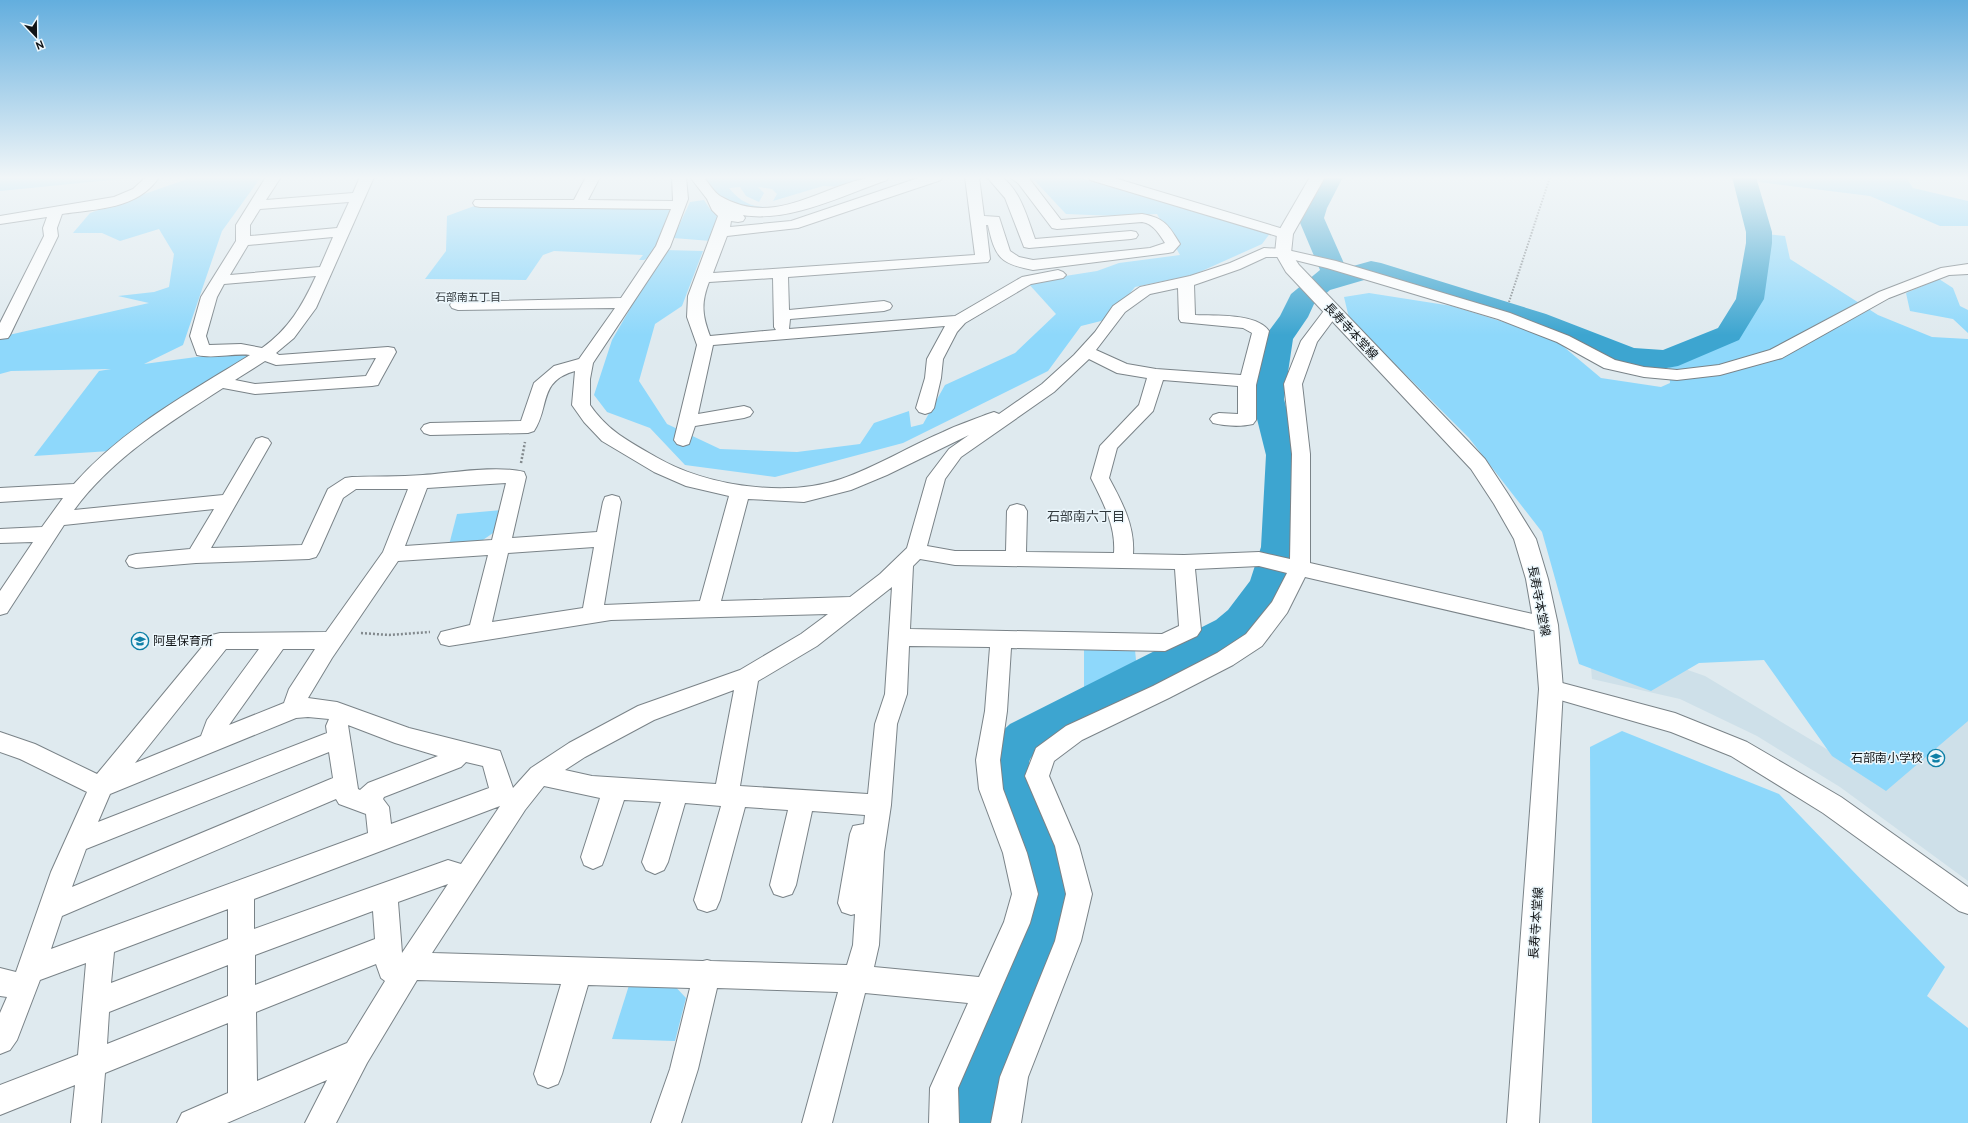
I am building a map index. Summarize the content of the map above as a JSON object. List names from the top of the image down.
{
  "streets": {
    "main road": ["長寿寺本堂線"]
  },
  "districts": ["石部南五丁目", "石部南六丁目"],
  "places": {
    "school or university": ["阿星保育所", "石部南小学校"]
  },
  "north": "bottom"
}
